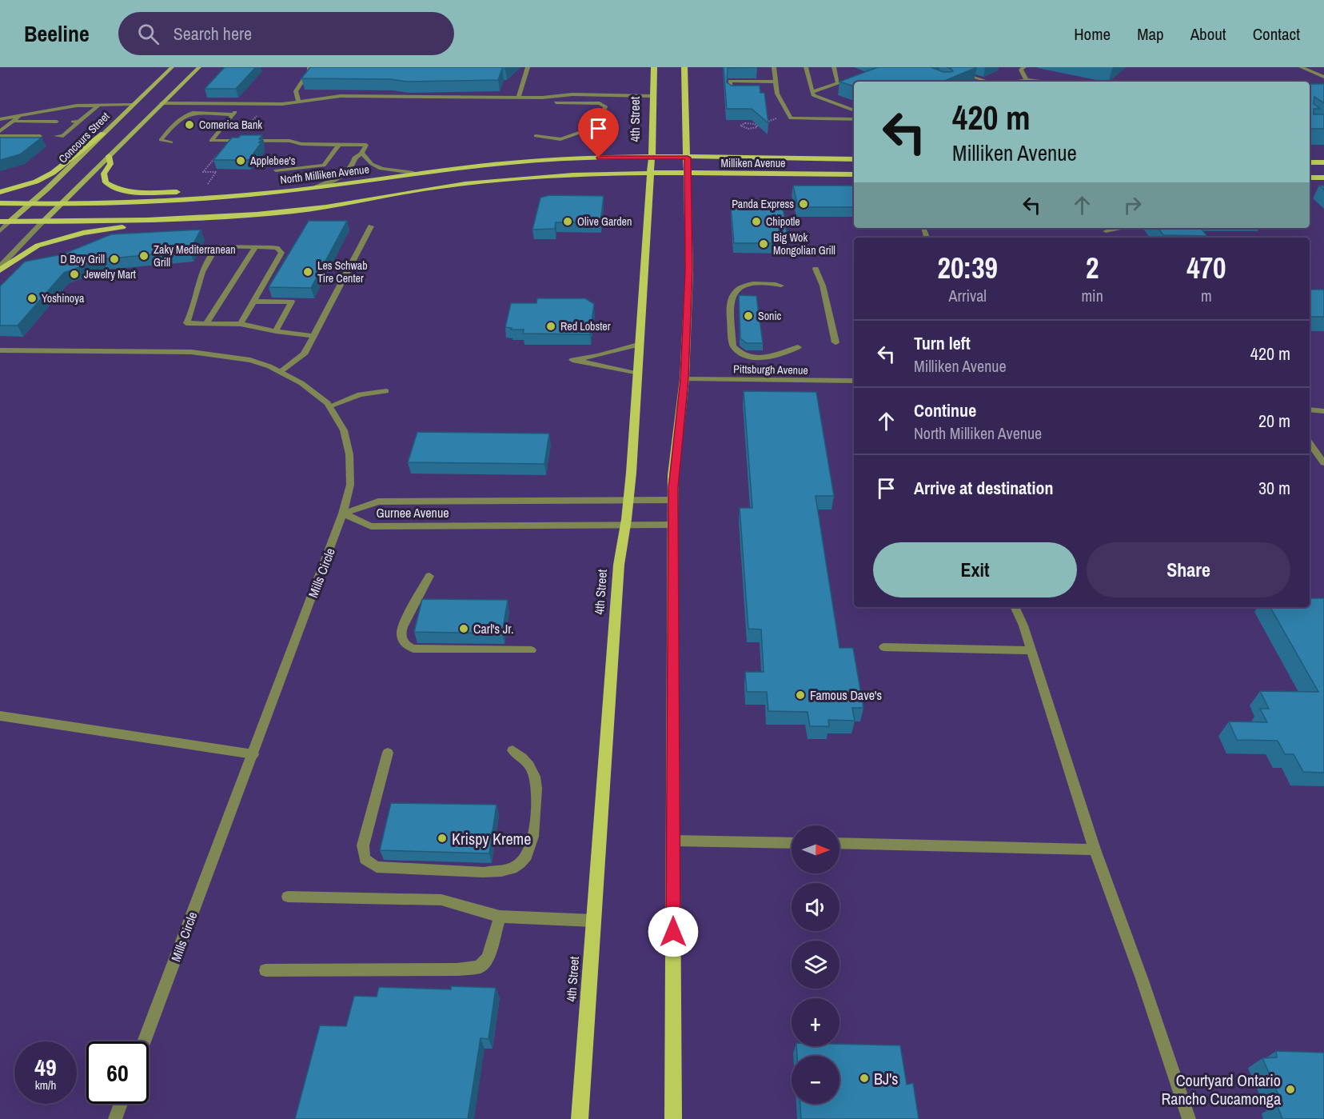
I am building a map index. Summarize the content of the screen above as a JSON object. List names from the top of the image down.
{
  "streets": {
    "main road": ["4th Street", "Milliken Avenue", "North Milliken Avenue"],
    "street": [
      "Concours Street",
      "Pittsburgh Avenue",
      "Gurnee Avenue",
      "Mills Circle"
    ]
  },
  "crossings": [
    ["4th Street", "Milliken Avenue"],
    ["4th Street", "North Milliken Avenue"],
    ["4th Street", "Gurnee Avenue"],
    ["Concours Street", "North Milliken Avenue"],
    ["Milliken Avenue", "North Milliken Avenue"],
    ["Gurnee Avenue", "Mills Circle"]
  ],
  "places": [
    "Comerica Bank",
    "Applebee's",
    "Panda Express",
    "Olive Garden",
    "Chipotle",
    "Big Wok Mongolian Grill",
    "Zaky Mediterranean Grill",
    "D Boy Grill",
    "Les Schwab Tire Center",
    "Jewelry Mart",
    "Yoshinoya",
    "Sonic",
    "Red Lobster",
    "Carl's Jr.",
    "Famous Dave's",
    "Krispy Kreme",
    "BJ's",
    "Courtyard Ontario Rancho Cucamonga"
  ],
  "north": "right",
  "page": {
    "header": "Beeline",
    "search": "Search here",
    "nav": [
      "Home",
      "Map",
      "About",
      "Contact"
    ],
    "turn": ["420 m", "Milliken Avenue"],
    "eta": [
      "20:39",
      "Arrival",
      "2",
      "min",
      "470",
      "m"
    ],
    "list": [
      {
        "name": "Turn left",
        "note": "Milliken Avenue",
        "value": "420 m"
      },
      {
        "name": "Continue",
        "note": "North Milliken Avenue",
        "value": "20 m"
      },
      {
        "name": "Arrive at destination",
        "value": "30 m"
      }
    ],
    "buttons": ["Exit", "Share"],
    "map_buttons": ["+", "−"],
    "speed": "49 km/h",
    "limit": "60"
  }
}
